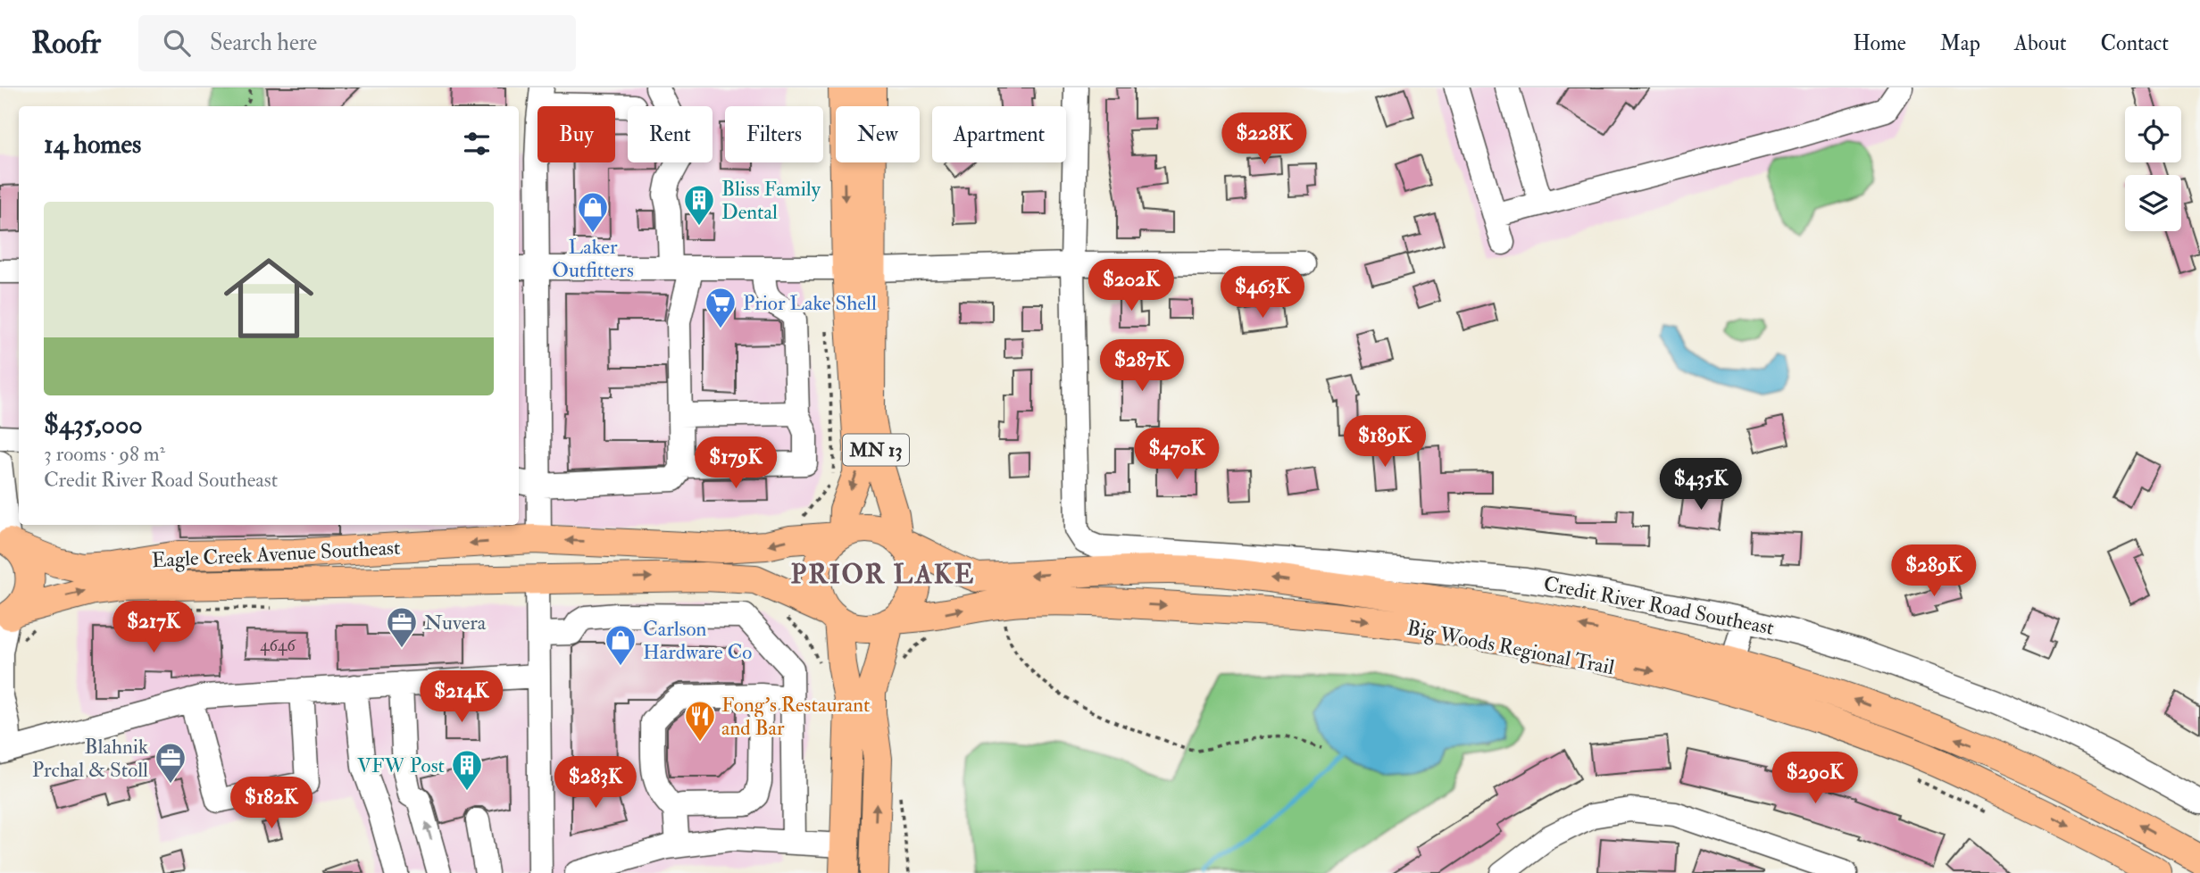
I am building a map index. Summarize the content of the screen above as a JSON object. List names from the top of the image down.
{
  "streets": {
    "main road": ["MN 13", "Eagle Creek Avenue Southeast"],
    "street": ["Credit River Road Southeast"]
  },
  "crossings": [
    ["MN 13", "Eagle Creek Avenue Southeast"]
  ],
  "districts": ["PRIOR LAKE"],
  "places": {
    "building": ["Bliss Family Dental", "VFW Post"],
    "shop": ["Laker Outfitters", "Carlson Hardware Co"],
    "supermarket": ["Prior Lake Shell"],
    "office": ["Nuvera", "Blahnik Prchal & Stoll"],
    "restaurant": ["Fong's Restaurant and Bar"]
  },
  "house_numbers": ["4646"],
  "page": {
    "header": "Roofr",
    "search": "Search here",
    "nav": [
      "Home",
      "Map",
      "About",
      "Contact"
    ],
    "chip": [
      "Buy",
      "Rent",
      "Filters",
      "New",
      "Apartment"
    ],
    "heading": "14 homes",
    "price": [
      "$228K",
      "$202K",
      "$463K",
      "$287K",
      "$189K",
      "$470K",
      "$179K",
      "$435K",
      "$289K",
      "$217K",
      "$214K",
      "$290K",
      "$283K",
      "$182K"
    ],
    "list": [
      {
        "name": "$435,000",
        "note": "3 rooms · 98 m² · Credit River Road Southeast"
      }
    ]
  }
}
